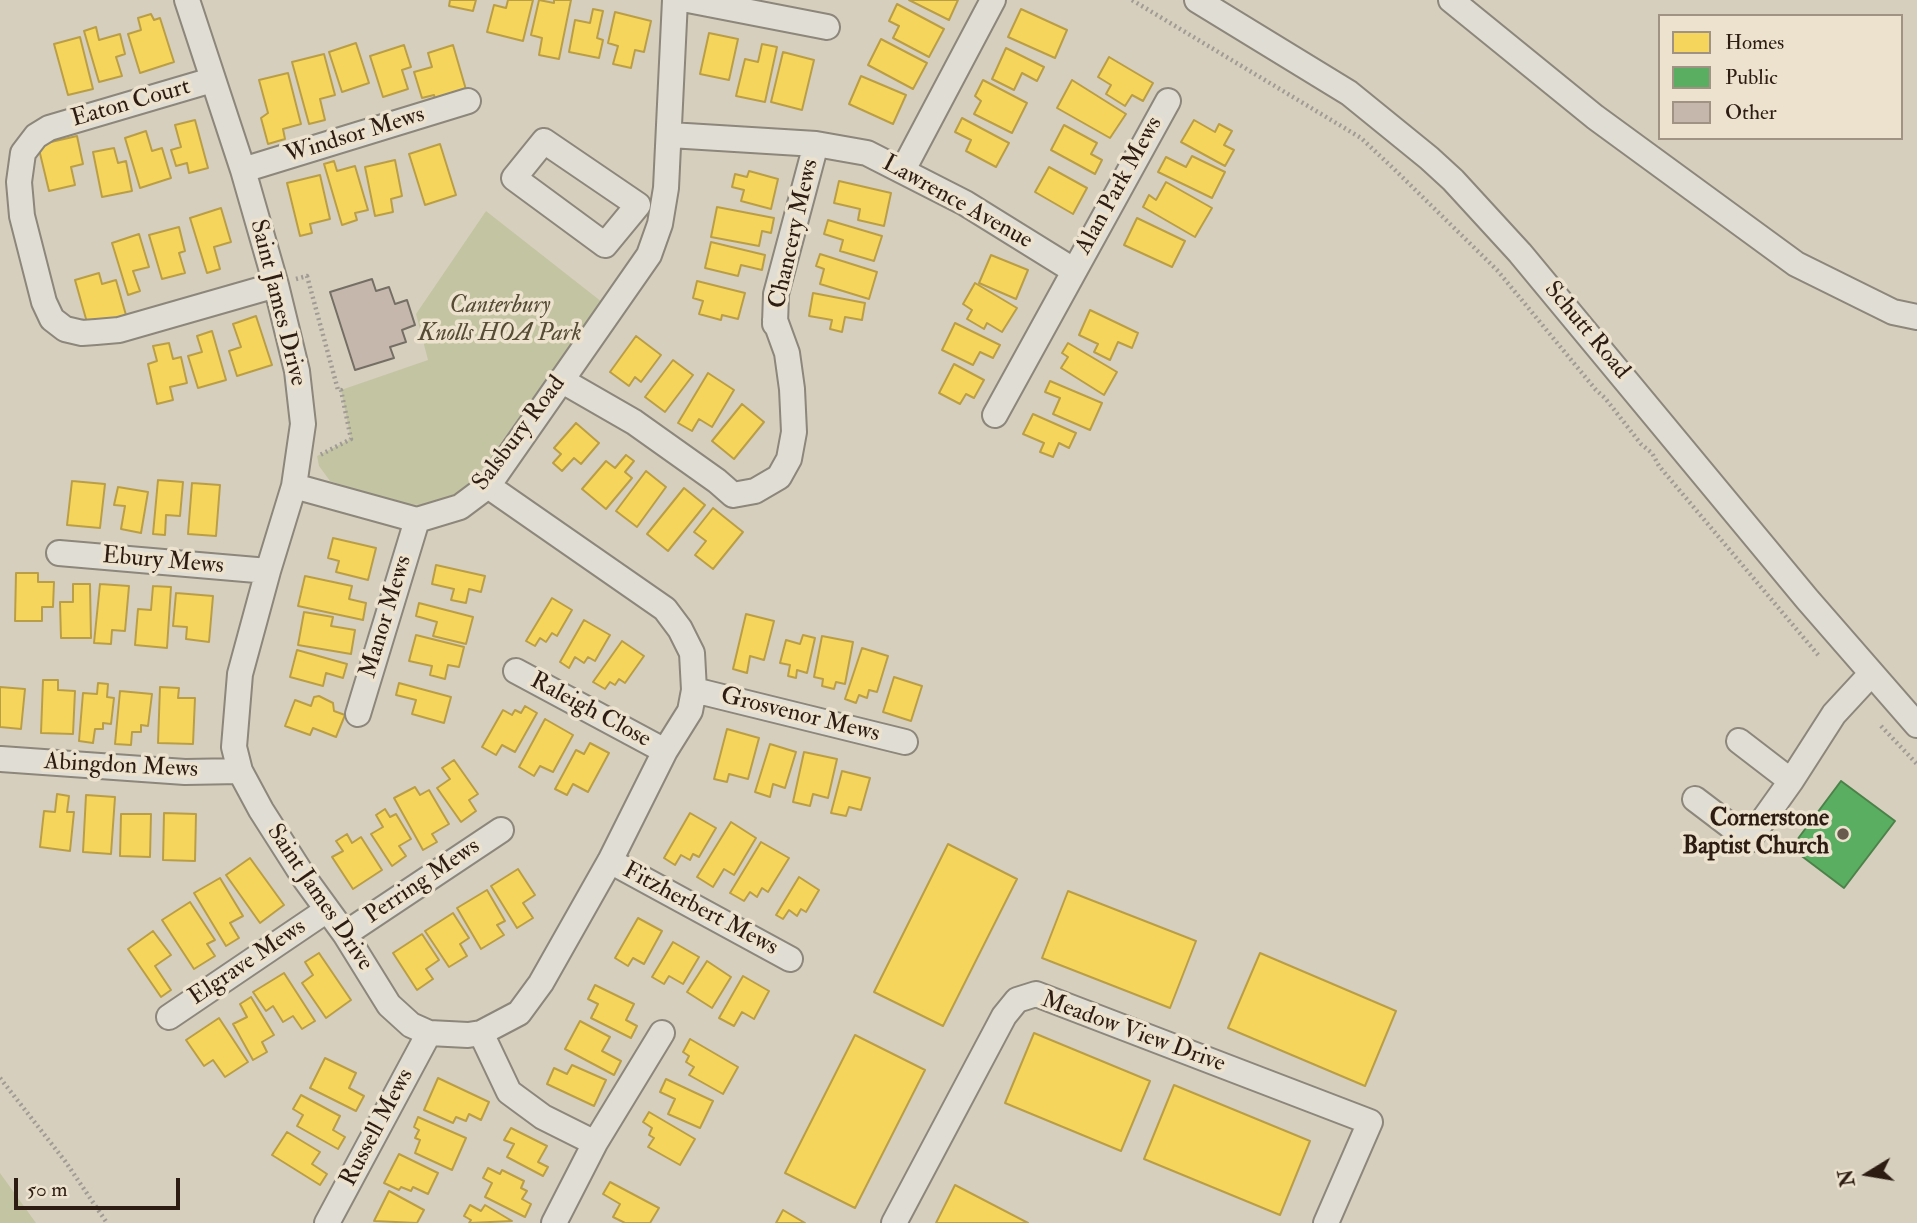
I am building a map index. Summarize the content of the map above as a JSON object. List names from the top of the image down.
{
  "streets": {
    "street": [
      "Eaton Court",
      "Windsor Mews",
      "Alan Park Mews",
      "Lawrence Avenue",
      "Chancery Mews",
      "Saint James Drive",
      "Schutt Road",
      "Salsbury Road",
      "Ebury Mews",
      "Manor Mews",
      "Raleigh Close",
      "Grosvenor Mews",
      "Abingdon Mews",
      "Perring Mews",
      "Fitzherbert Mews",
      "Elgrave Mews",
      "Meadow View Drive",
      "Russell Mews"
    ]
  },
  "crossings": [
    ["Eaton Court", "Saint James Drive"],
    ["Windsor Mews", "Saint James Drive"],
    ["Alan Park Mews", "Lawrence Avenue"],
    ["Lawrence Avenue", "Chancery Mews"],
    ["Lawrence Avenue", "Salsbury Road"],
    ["Chancery Mews", "Salsbury Road"],
    ["Saint James Drive", "Salsbury Road"],
    ["Saint James Drive", "Ebury Mews"],
    ["Saint James Drive", "Raleigh Close"],
    ["Saint James Drive", "Grosvenor Mews"],
    ["Saint James Drive", "Abingdon Mews"],
    ["Saint James Drive", "Perring Mews"],
    ["Saint James Drive", "Fitzherbert Mews"],
    ["Saint James Drive", "Elgrave Mews"],
    ["Saint James Drive", "Russell Mews"],
    ["Salsbury Road", "Manor Mews"]
  ],
  "parks": ["Canterbury Knolls HOA Park"],
  "places": ["Cornerstone Baptist Church"],
  "legend": ["Homes", "Public", "Other"],
  "scale_bar": "50 m",
  "north": "left"
}
